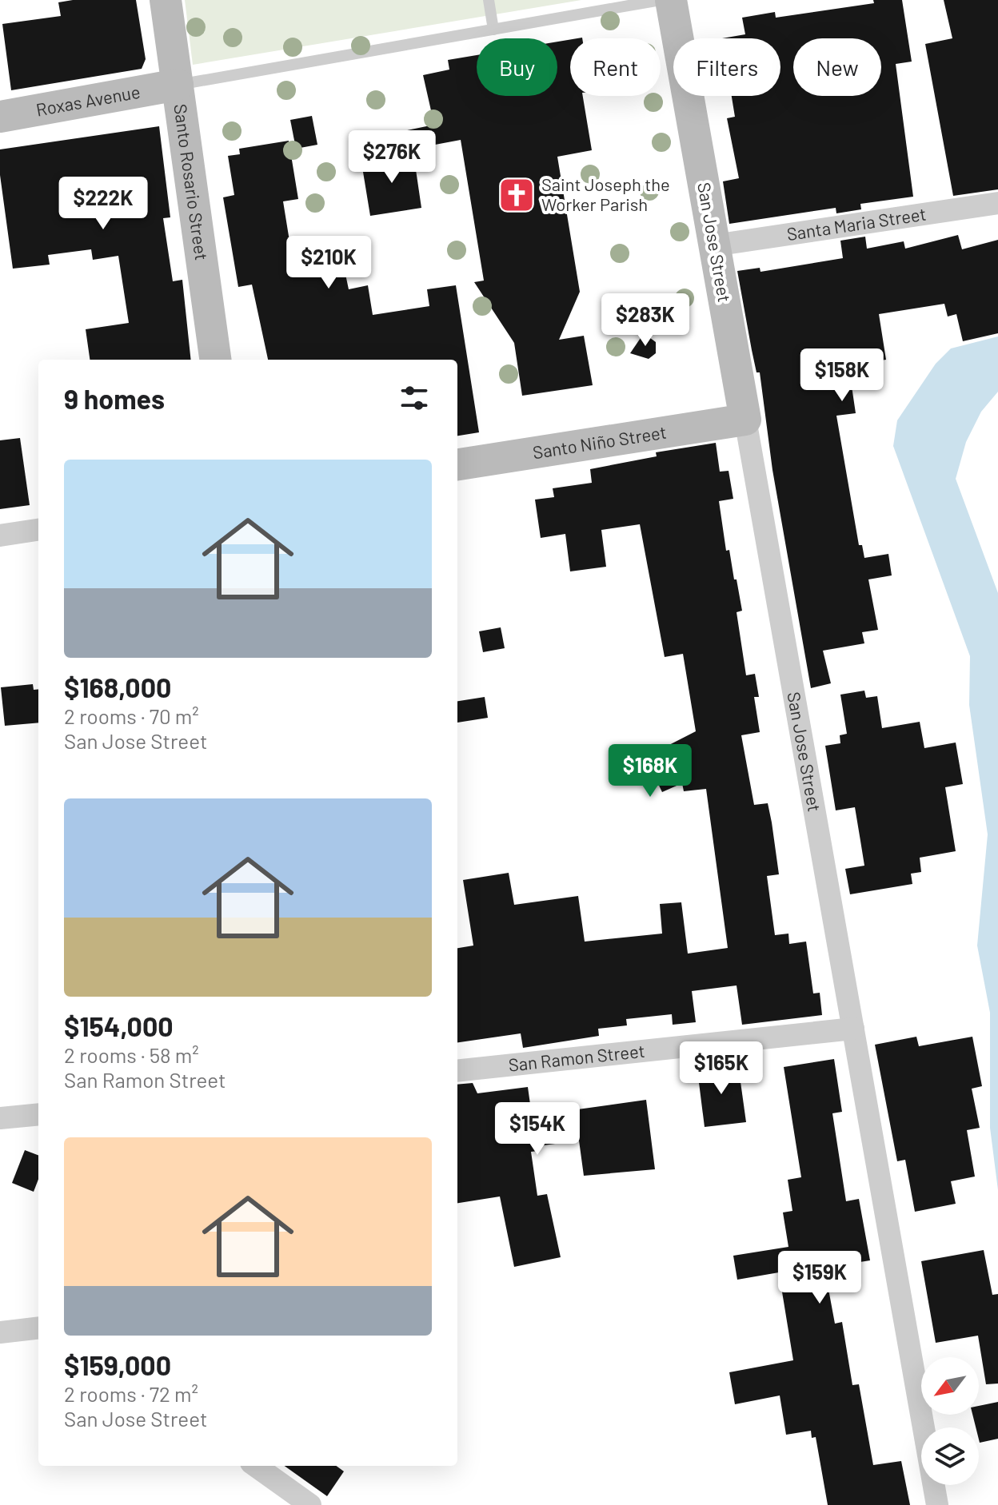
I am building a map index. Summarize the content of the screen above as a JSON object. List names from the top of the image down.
{
  "streets": {
    "main road": [
      "Roxas Avenue",
      "Santo Rosario Street",
      "San Jose Street",
      "Santo Niño Street"
    ],
    "street": ["Santa Maria Street", "San Ramon Street"]
  },
  "crossings": [
    ["Roxas Avenue", "Santo Rosario Street"],
    ["Santa Maria Street", "San Jose Street"],
    ["San Jose Street", "Santo Niño Street"],
    ["San Jose Street", "San Ramon Street"]
  ],
  "places": {
    "church": ["Saint Joseph the Worker Parish"]
  },
  "north": "bottom left",
  "page": {
    "chip": [
      "Buy",
      "Rent",
      "Filters",
      "New"
    ],
    "price": [
      "$276K",
      "$222K",
      "$210K",
      "$283K",
      "$158K",
      "$168K",
      "$165K",
      "$154K",
      "$159K"
    ],
    "heading": "9 homes",
    "list": [
      {
        "name": "$168,000",
        "note": "2 rooms · 70 m² · San Jose Street"
      },
      {
        "name": "$154,000",
        "note": "2 rooms · 58 m² · San Ramon Street"
      },
      {
        "name": "$159,000",
        "note": "2 rooms · 72 m² · San Jose Street"
      }
    ]
  }
}
